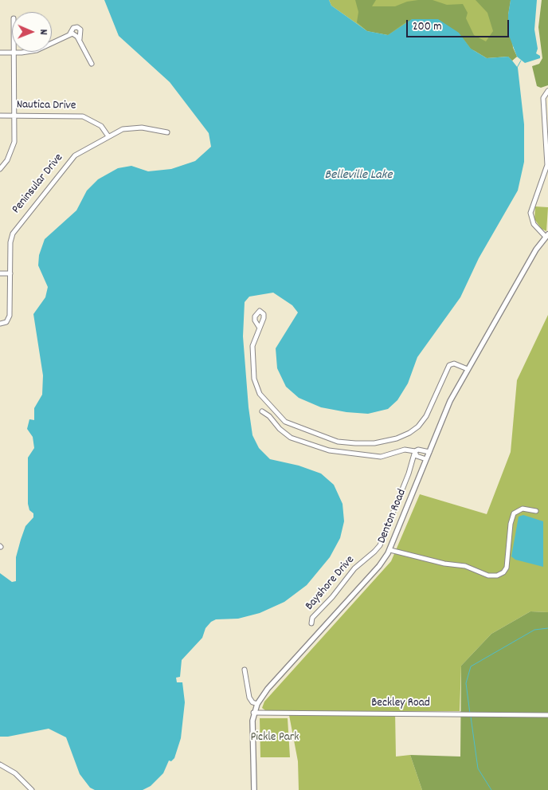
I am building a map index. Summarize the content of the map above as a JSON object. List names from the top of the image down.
{
  "streets": {
    "street": [
      "Nautica Drive",
      "Peninsular Drive",
      "Denton Road",
      "Bayshore Drive",
      "Beckley Road"
    ]
  },
  "crossings": [
    ["Nautica Drive", "Peninsular Drive"],
    ["Denton Road", "Beckley Road"]
  ],
  "water": ["Belleville Lake"],
  "parks": ["Pickle Park"],
  "scale_bar": "200 m",
  "north": "right"
}
